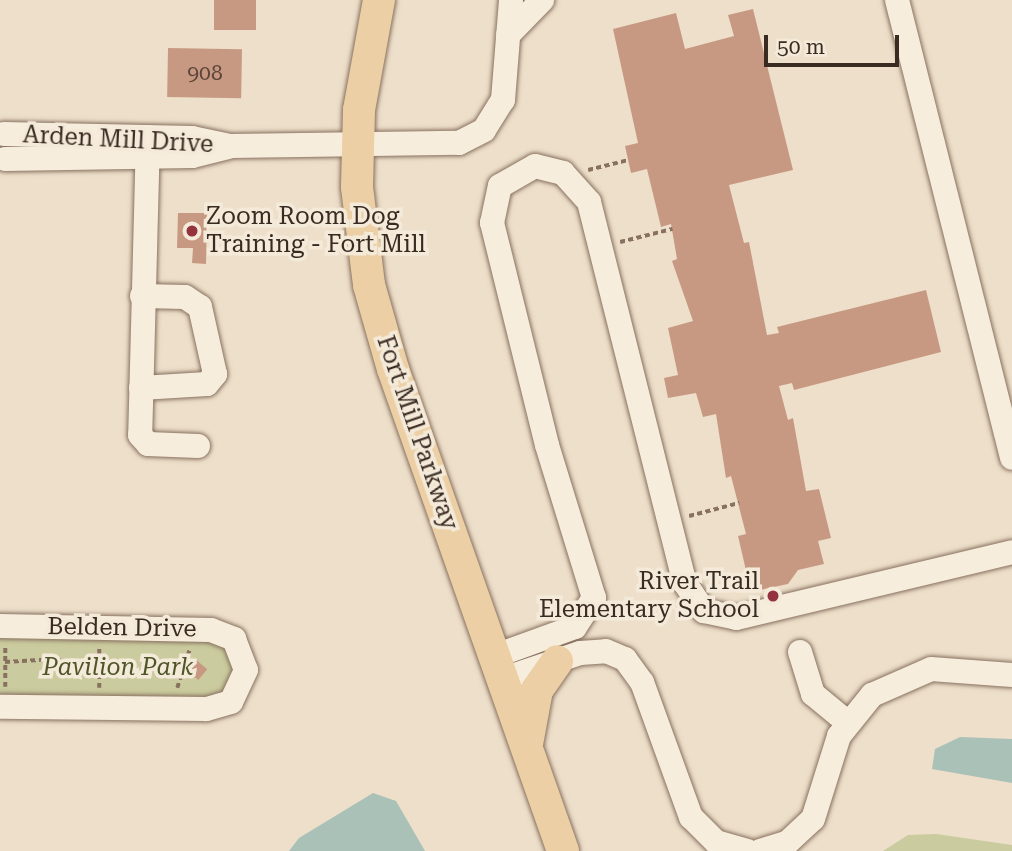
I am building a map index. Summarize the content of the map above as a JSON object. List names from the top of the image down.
{
  "streets": {
    "main road": ["Fort Mill Parkway"],
    "street": ["Arden Mill Drive", "Belden Drive"]
  },
  "crossings": [
    ["Arden Mill Drive", "Fort Mill Parkway"]
  ],
  "parks": ["Pavilion Park"],
  "places": ["Zoom Room Dog Training - Fort Mill", "River Trail Elementary School"],
  "house_numbers": ["908"],
  "scale_bar": "50 m"
}
